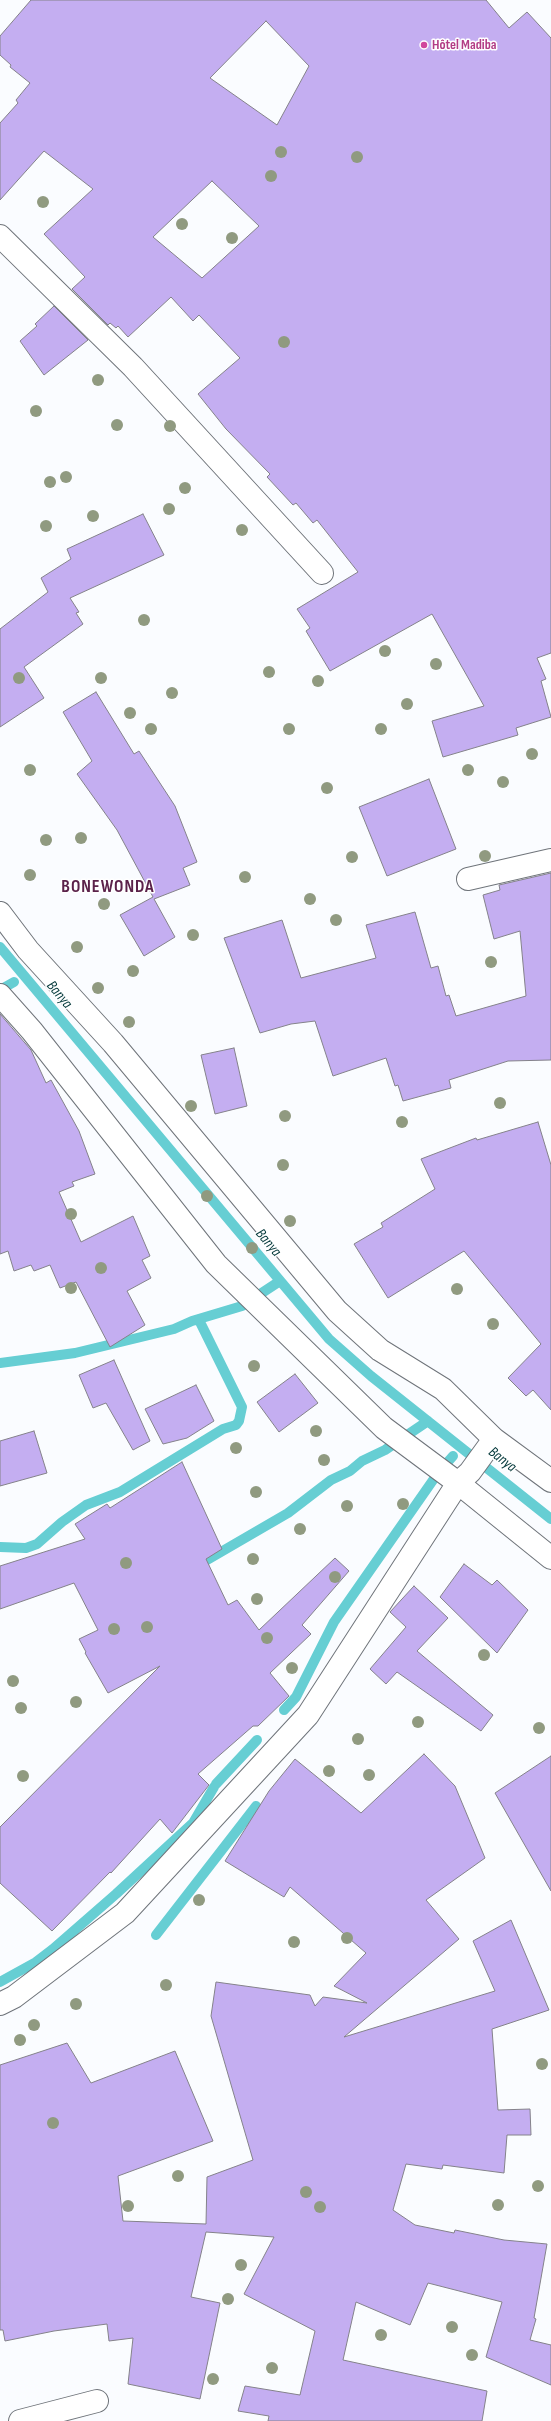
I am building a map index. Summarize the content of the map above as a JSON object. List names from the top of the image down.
{
  "districts": ["BONEWONDA"],
  "water": ["Banya"],
  "places": ["Hôtel Madiba"]
}
